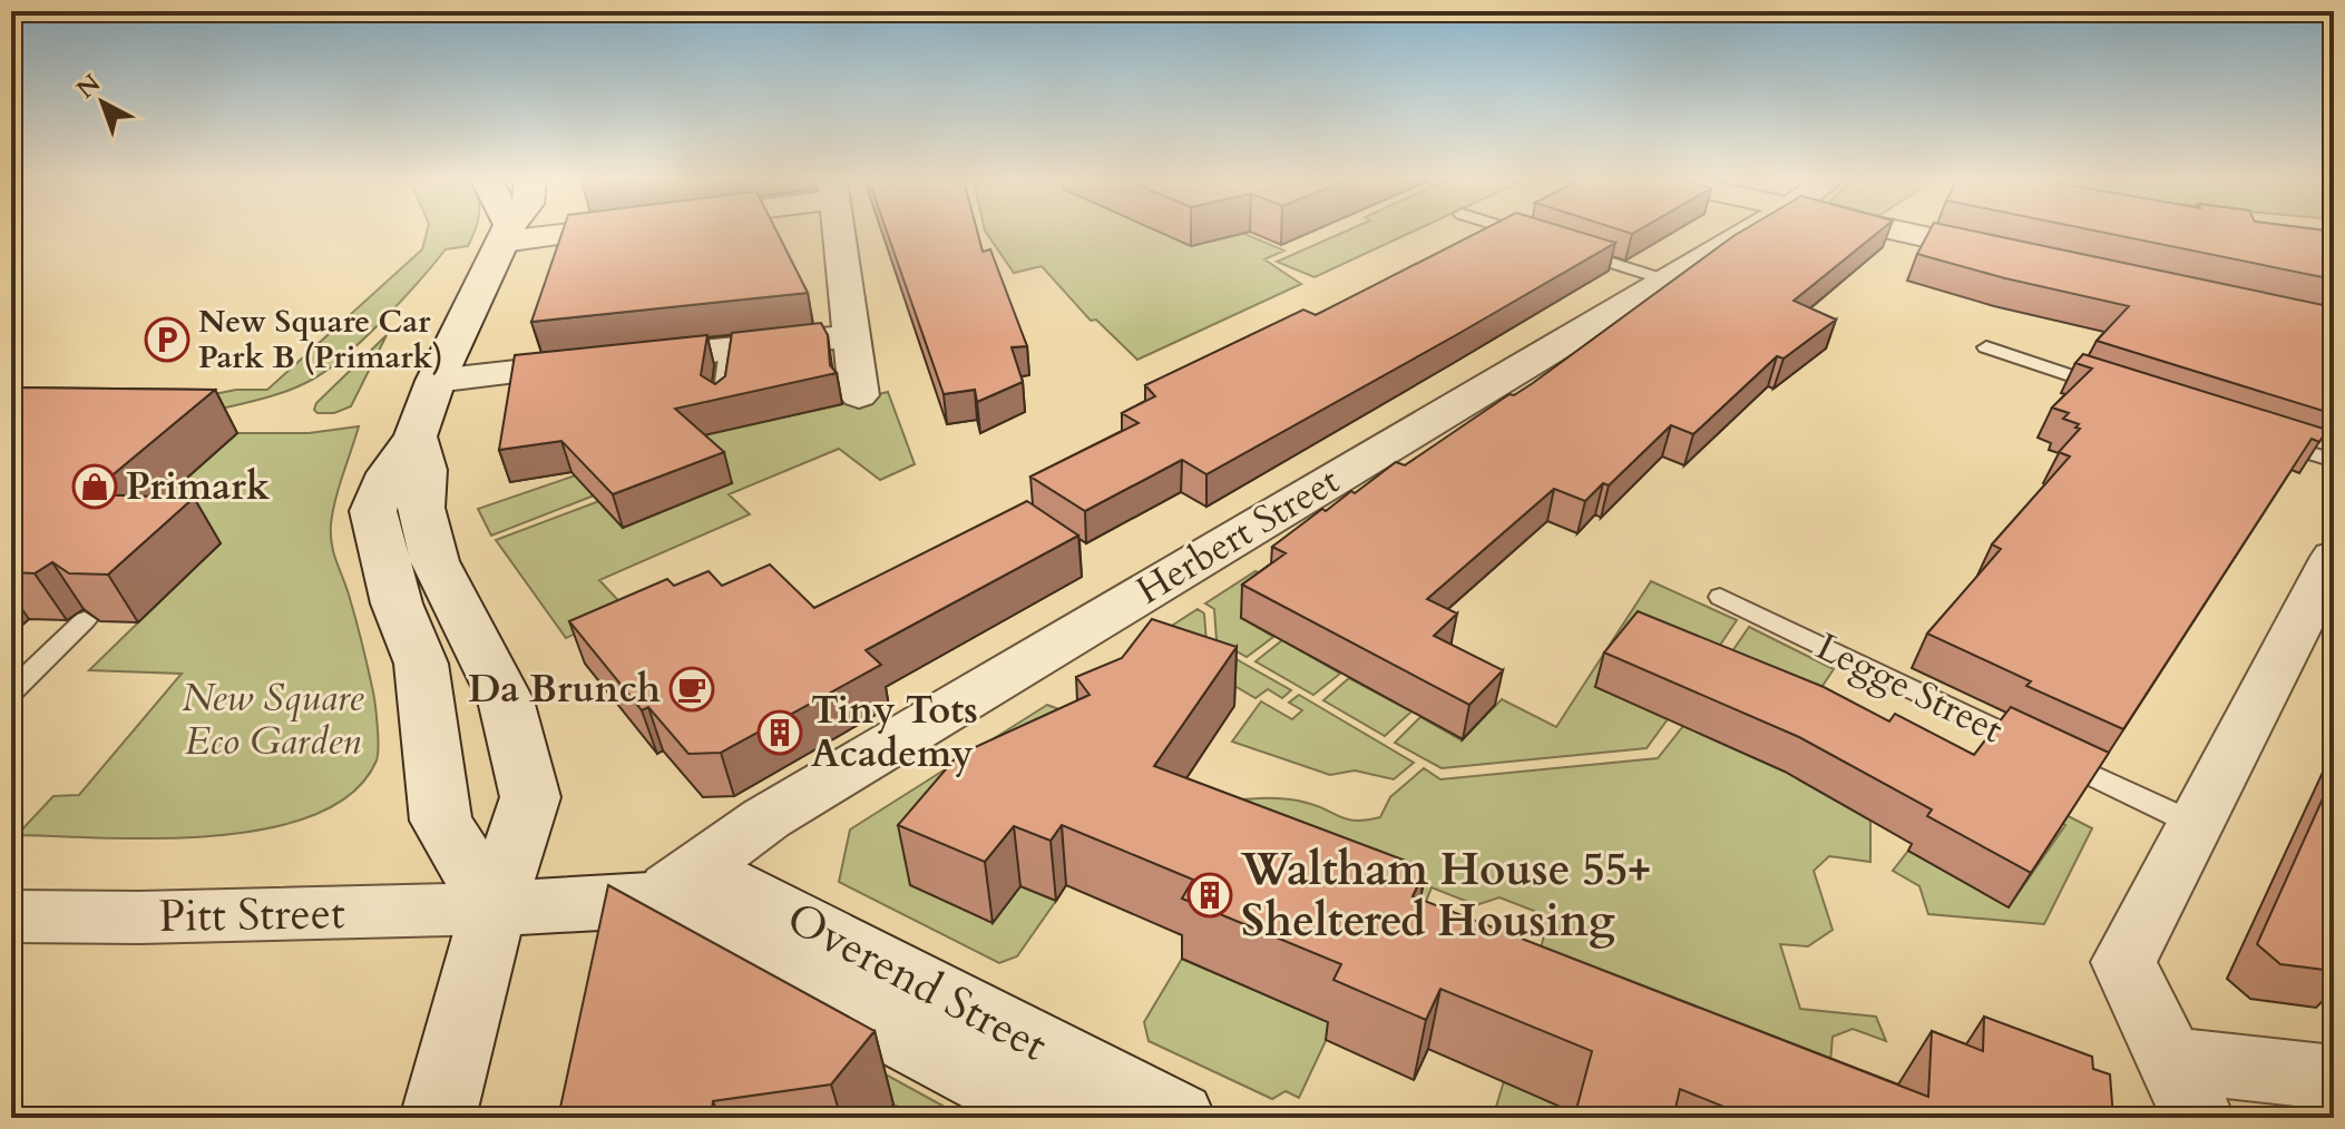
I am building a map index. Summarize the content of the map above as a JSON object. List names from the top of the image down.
{
  "streets": {
    "street": ["Herbert Street", "Pitt Street", "Overend Street"],
    "lane": ["Legge Street"]
  },
  "crossings": [
    ["Herbert Street", "Overend Street"],
    ["Pitt Street", "Overend Street"]
  ],
  "parks": ["New Square Eco Garden"],
  "places": {
    "parking": ["New Square Car Park B (Primark)"],
    "shop": ["Primark"],
    "cafe": ["Da Brunch"],
    "building": ["Tiny Tots Academy", "Waltham House 55+ Sheltered Housing"]
  },
  "north": "top left"
}
